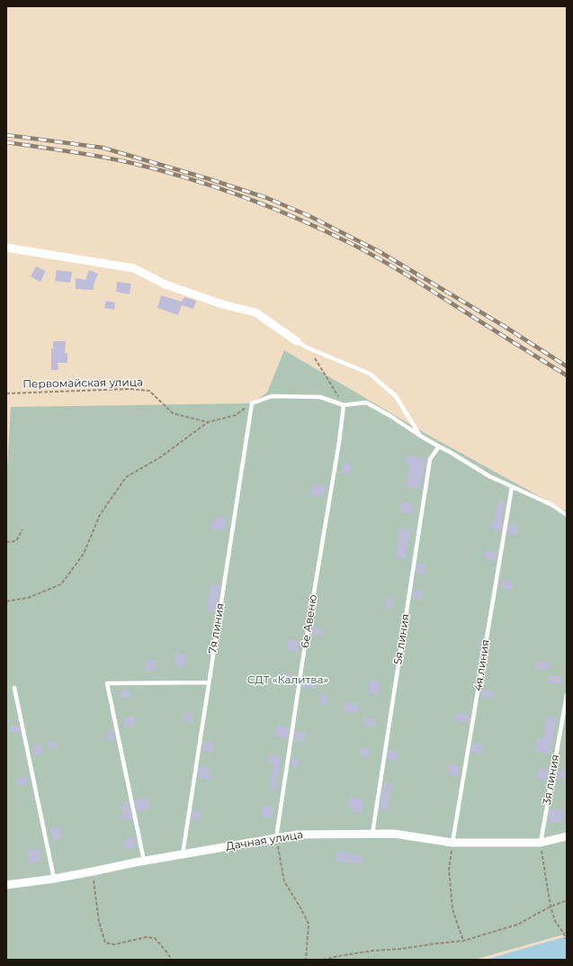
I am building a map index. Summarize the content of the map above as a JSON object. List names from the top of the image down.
{
  "streets": {
    "street": ["Дачная улица"],
    "lane": [
      "6е Авеню",
      "7я линия",
      "5я линия",
      "4я линия",
      "3я линия"
    ],
    "path": ["Первомайская улица"]
  },
  "crossings": [
    ["Первомайская улица", "7я линия"],
    ["6е Авеню", "Дачная улица"],
    ["7я линия", "Дачная улица"],
    ["5я линия", "Дачная улица"],
    ["4я линия", "Дачная улица"],
    ["3я линия", "Дачная улица"]
  ],
  "parks": ["СДТ «Калитва»"]
}
